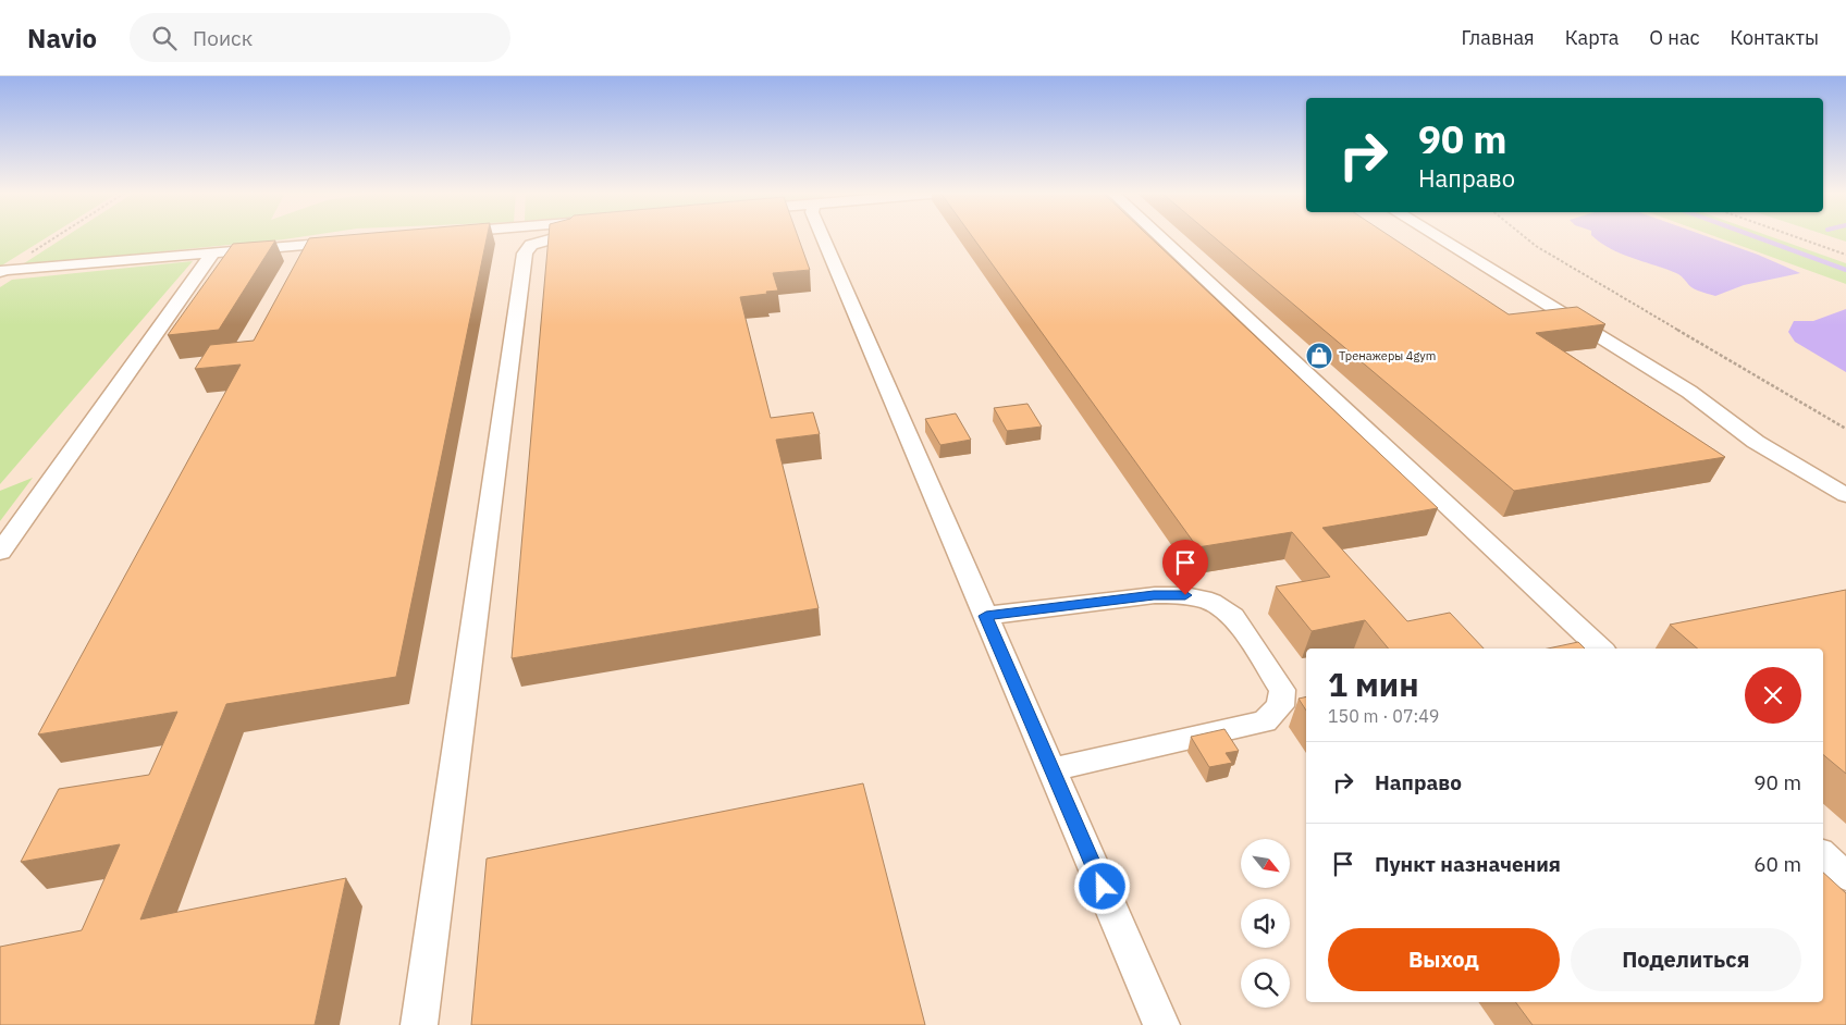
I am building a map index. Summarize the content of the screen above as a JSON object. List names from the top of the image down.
{
  "places": {
    "shop": ["Тренажеры 4gym"]
  },
  "north": "bottom right",
  "page": {
    "header": "Navio",
    "search": "Поиск",
    "nav": [
      "Главная",
      "Карта",
      "О нас",
      "Контакты"
    ],
    "turn": ["90 m", "Направо"],
    "heading": ["1 мин", "150 m · 07:49"],
    "list": [
      {
        "name": "Направо",
        "value": "90 m"
      },
      {
        "name": "Пункт назначения",
        "value": "60 m"
      }
    ],
    "buttons": ["Выход", "Поделиться"]
  }
}
